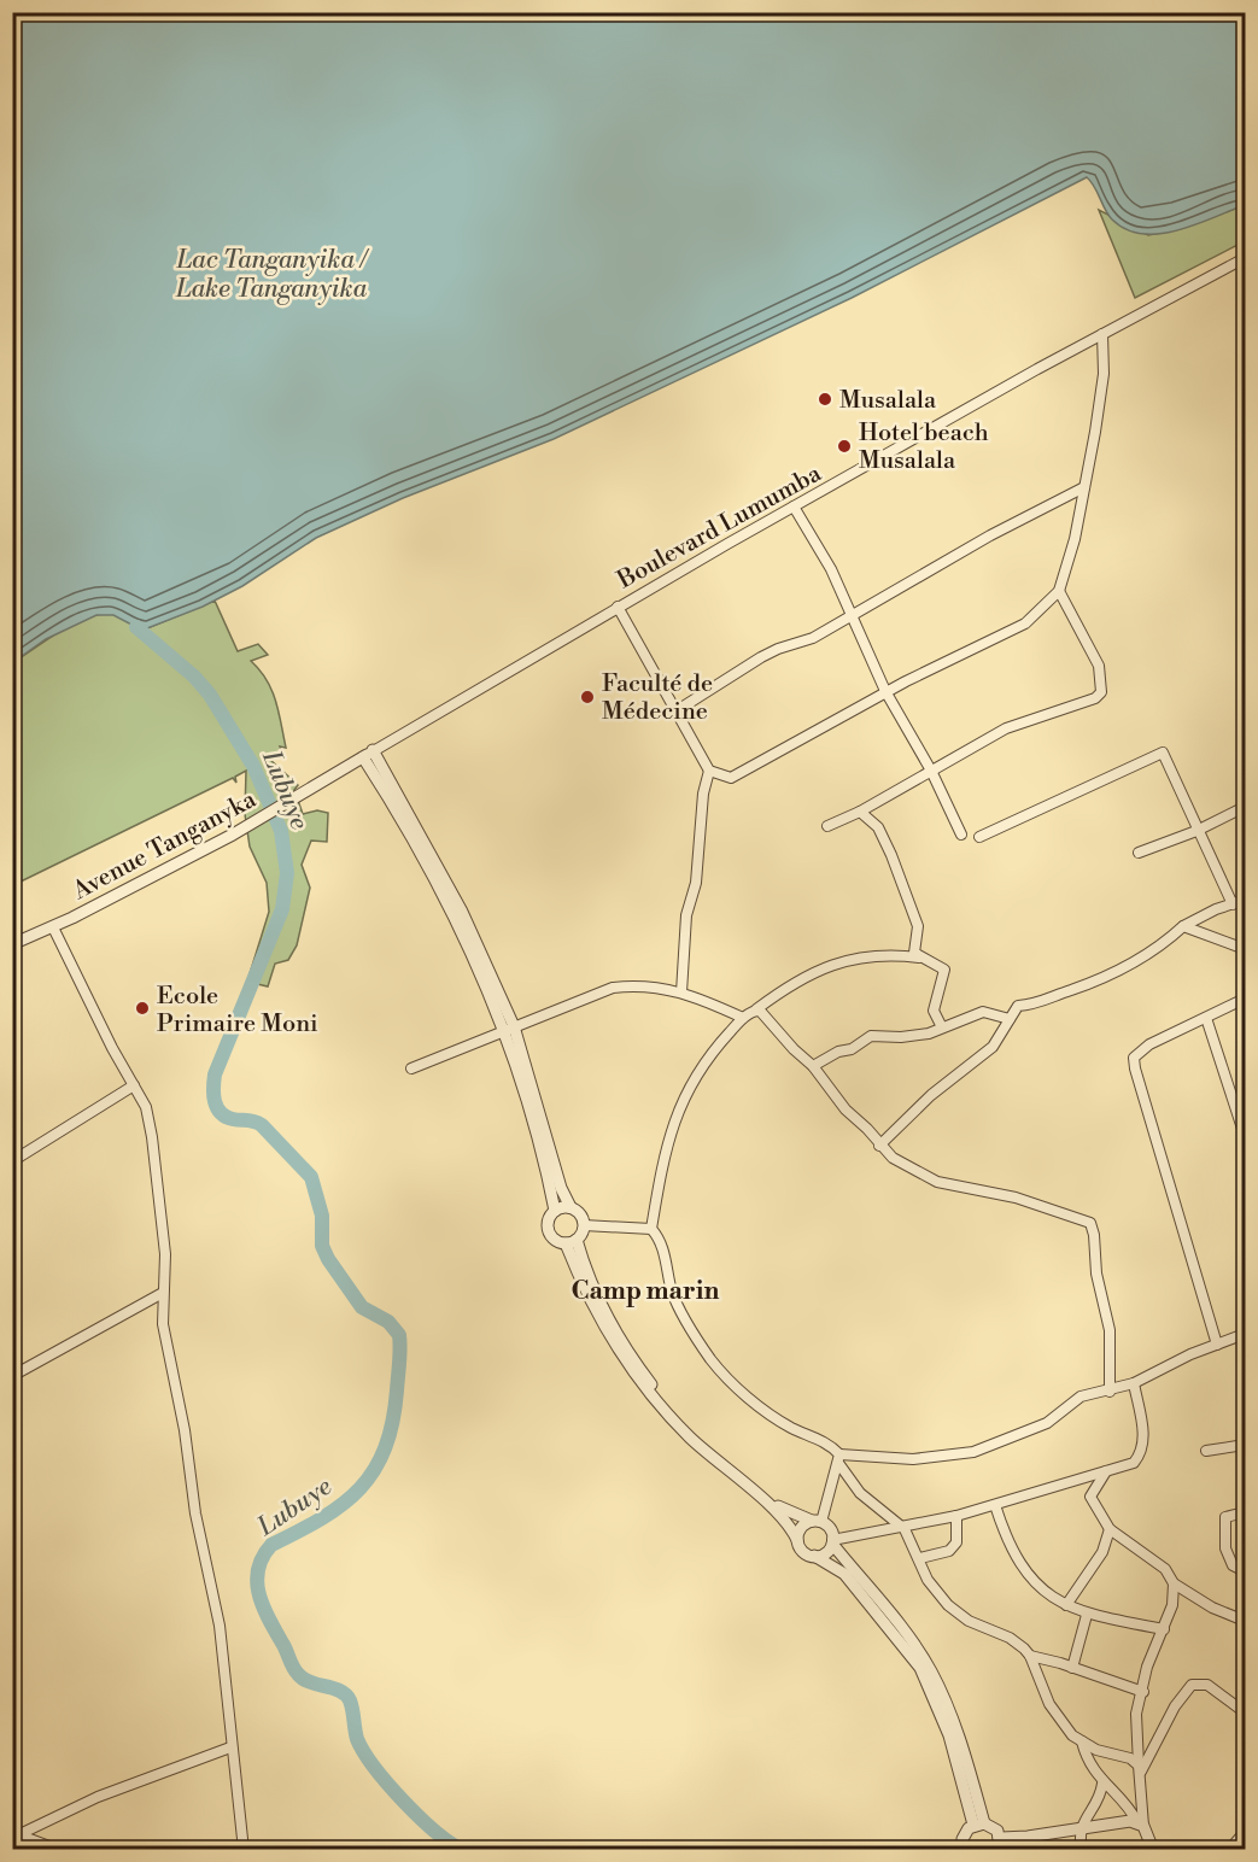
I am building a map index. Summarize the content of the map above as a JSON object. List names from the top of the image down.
{
  "streets": {
    "street": ["Boulevard Lumumba", "Avenue Tanganyka"]
  },
  "crossings": [
    ["Boulevard Lumumba", "Avenue Tanganyka"]
  ],
  "districts": ["Camp marin"],
  "water": ["Lac Tanganyika / Lake Tanganyika", "Lubuye"],
  "places": [
    "Musalala",
    "Hotel beach Musalala",
    "Faculté de Médecine",
    "Ecole Primaire Moni"
  ]
}
